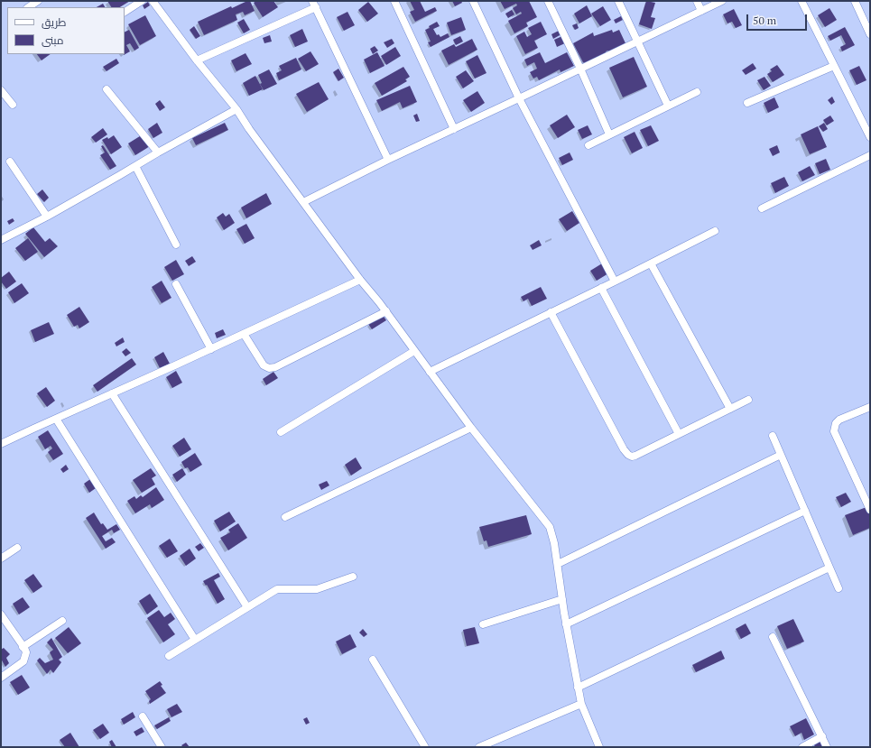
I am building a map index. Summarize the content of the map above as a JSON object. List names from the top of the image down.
{
  "legend": ["طريق", "مبنى"],
  "scale_bar": "50 m"
}
